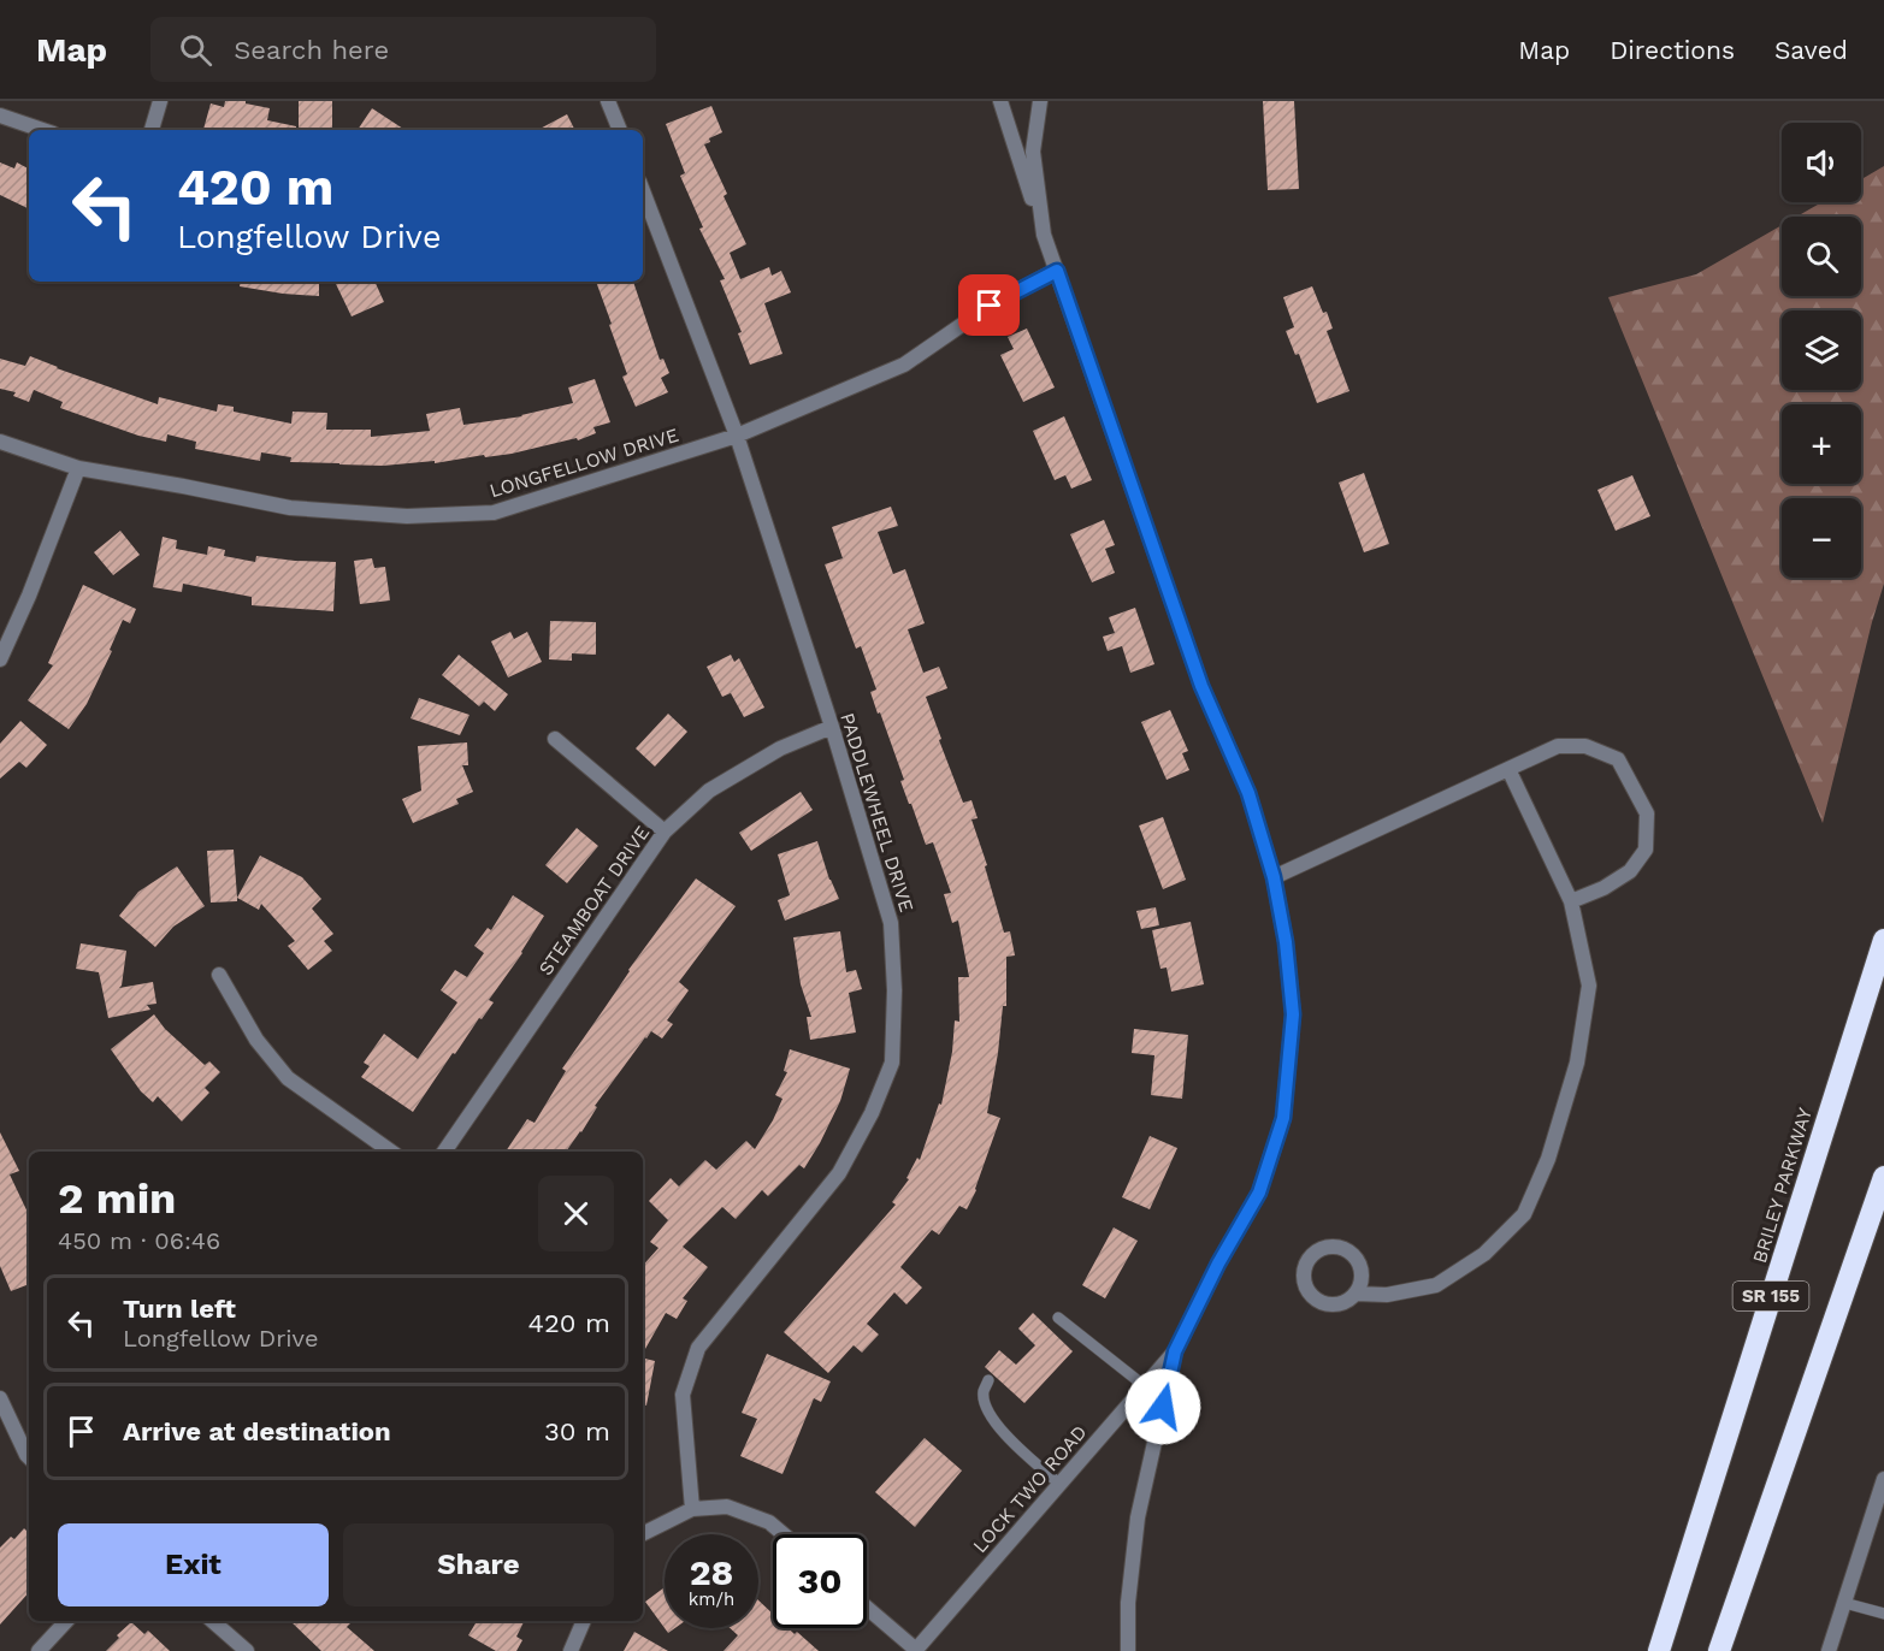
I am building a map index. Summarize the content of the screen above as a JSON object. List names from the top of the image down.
{
  "streets": {
    "highway": ["BRILEY PARKWAY", "SR 155"],
    "street": [
      "LONGFELLOW DRIVE",
      "PADDLEWHEEL DRIVE",
      "STEAMBOAT DRIVE",
      "LOCK TWO ROAD"
    ]
  },
  "crossings": [
    ["LONGFELLOW DRIVE", "PADDLEWHEEL DRIVE"],
    ["PADDLEWHEEL DRIVE", "STEAMBOAT DRIVE"]
  ],
  "page": {
    "header": "Map",
    "search": "Search here",
    "nav": ["Map", "Directions", "Saved"],
    "map_buttons": ["+", "−"],
    "turn": ["420 m", "Longfellow Drive"],
    "heading": ["2 min", "450 m · 06:46"],
    "list": [
      {
        "name": "Turn left",
        "note": "Longfellow Drive",
        "value": "420 m"
      },
      {
        "name": "Arrive at destination",
        "value": "30 m"
      }
    ],
    "buttons": ["Exit", "Share"],
    "speed": "28 km/h",
    "limit": "30"
  }
}
